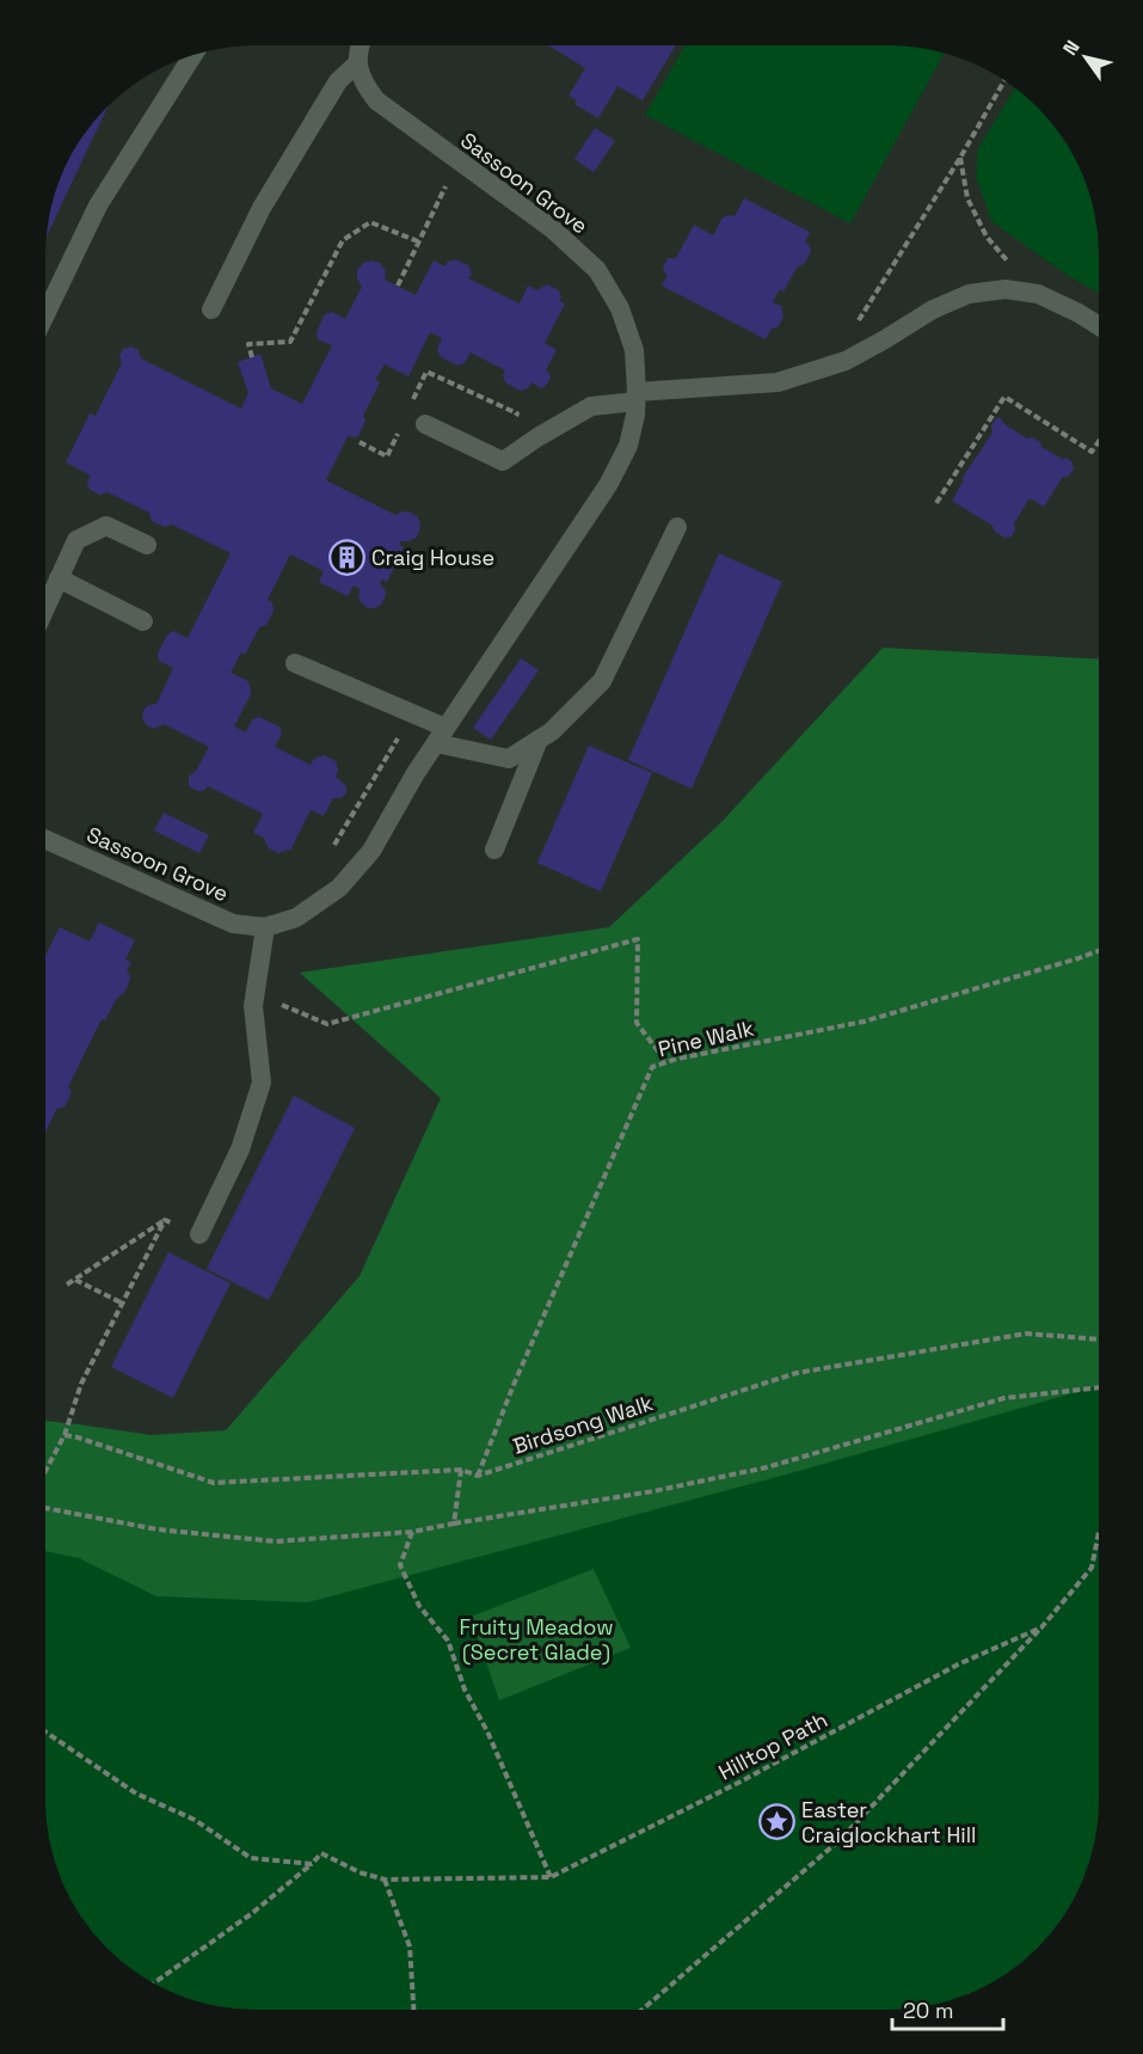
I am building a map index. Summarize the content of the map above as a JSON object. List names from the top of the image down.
{
  "streets": {
    "street": ["Sassoon Grove"],
    "path": ["Pine Walk", "Birdsong Walk", "Hilltop Path"]
  },
  "crossings": [
    ["Pine Walk", "Birdsong Walk"]
  ],
  "parks": ["Fruity Meadow (Secret Glade)"],
  "places": {
    "building": ["Craig House"],
    "place": ["Easter Craiglockhart Hill"]
  },
  "scale_bar": "20 m",
  "north": "top left"
}
